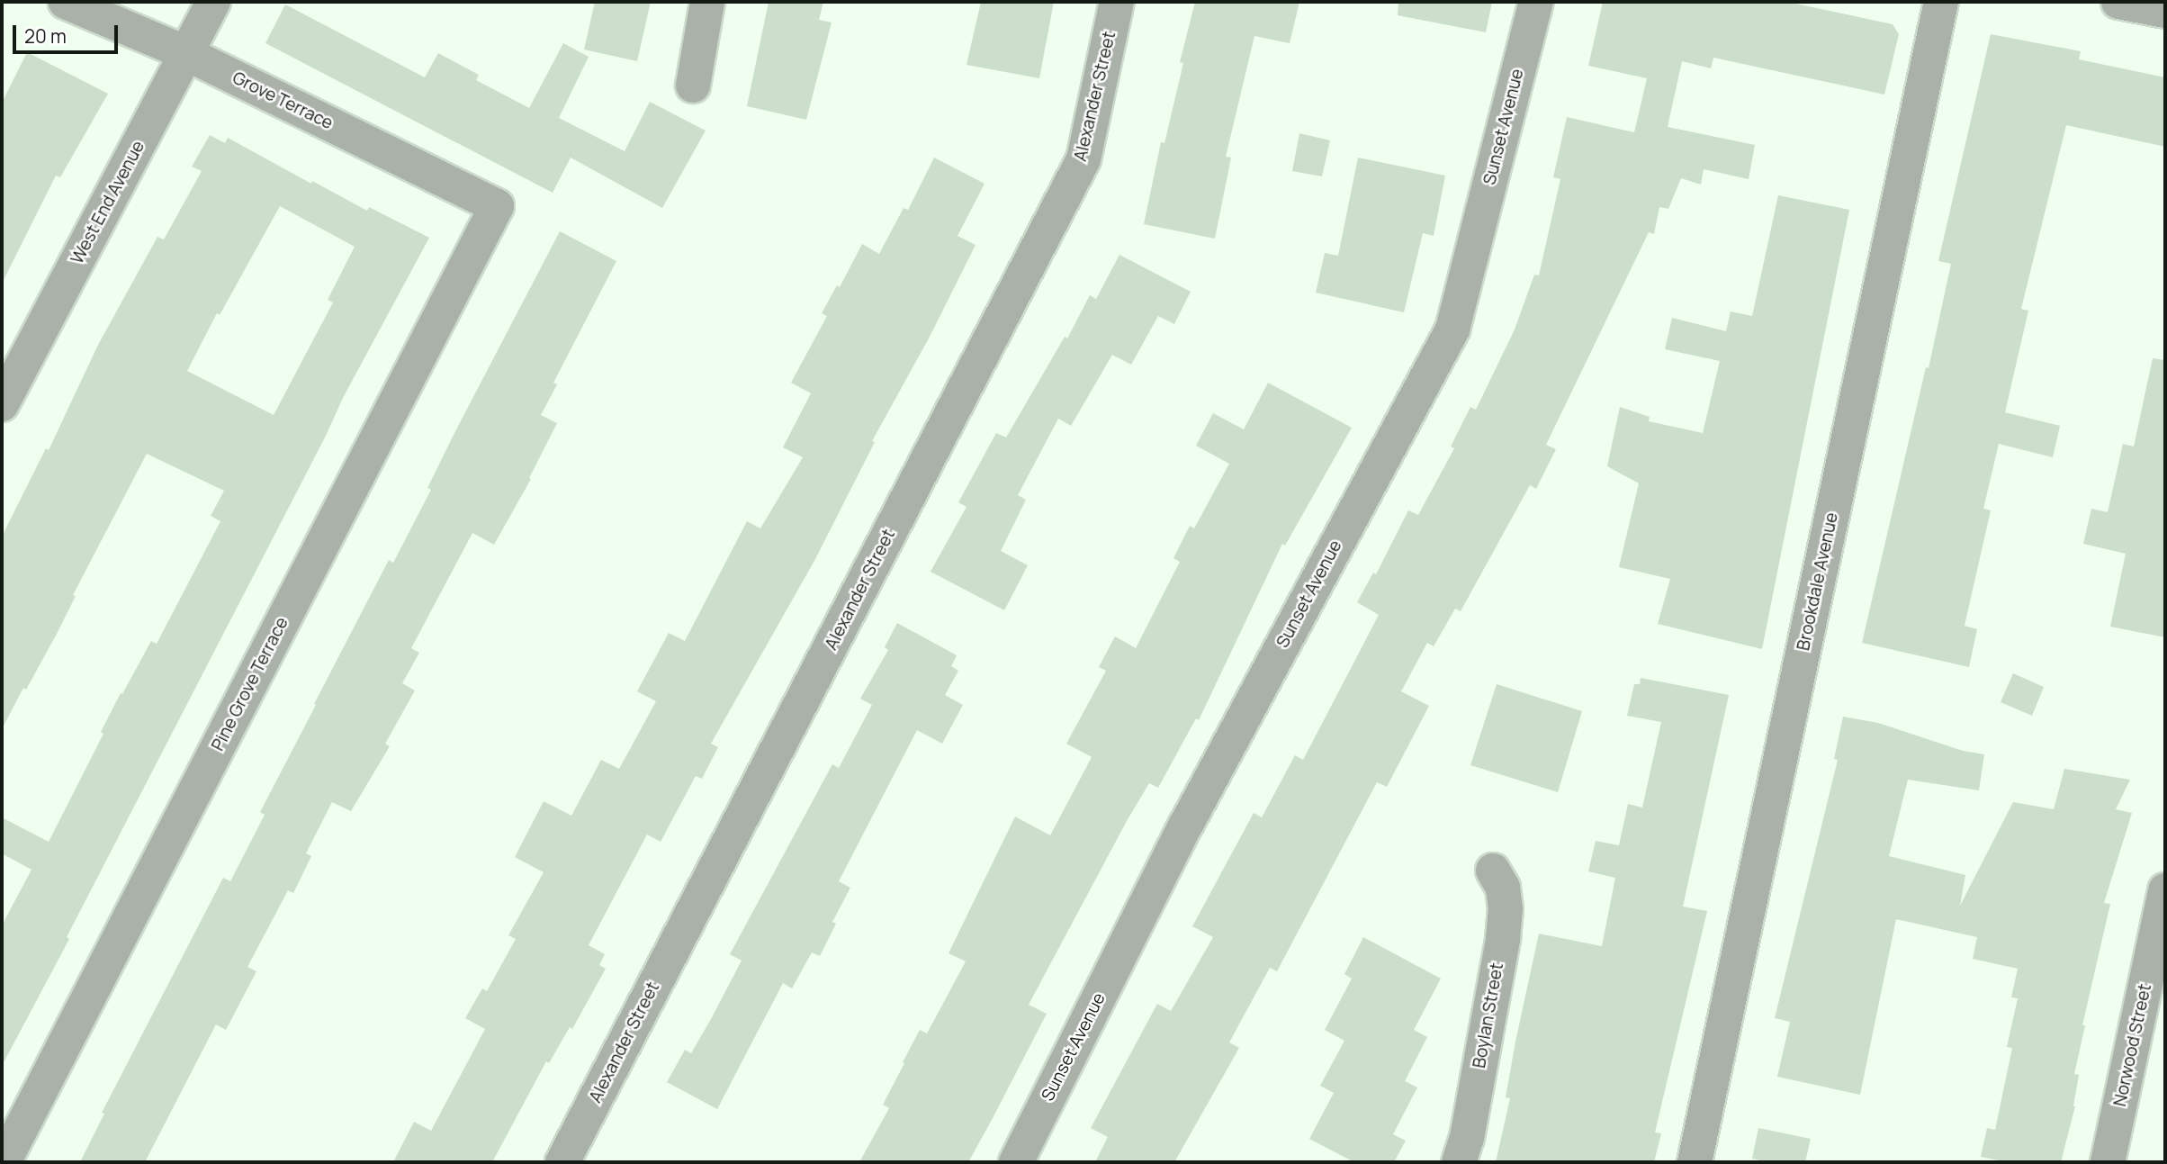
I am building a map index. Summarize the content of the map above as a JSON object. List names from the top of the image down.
{
  "streets": {
    "street": [
      "Alexander Street",
      "Grove Terrace",
      "Sunset Avenue",
      "West End Avenue",
      "Brookdale Avenue",
      "Pine Grove Terrace",
      "Boylan Street",
      "Norwood Street"
    ]
  },
  "crossings": [
    ["Grove Terrace", "West End Avenue"],
    ["Grove Terrace", "Pine Grove Terrace"]
  ],
  "scale_bar": "20 m"
}
